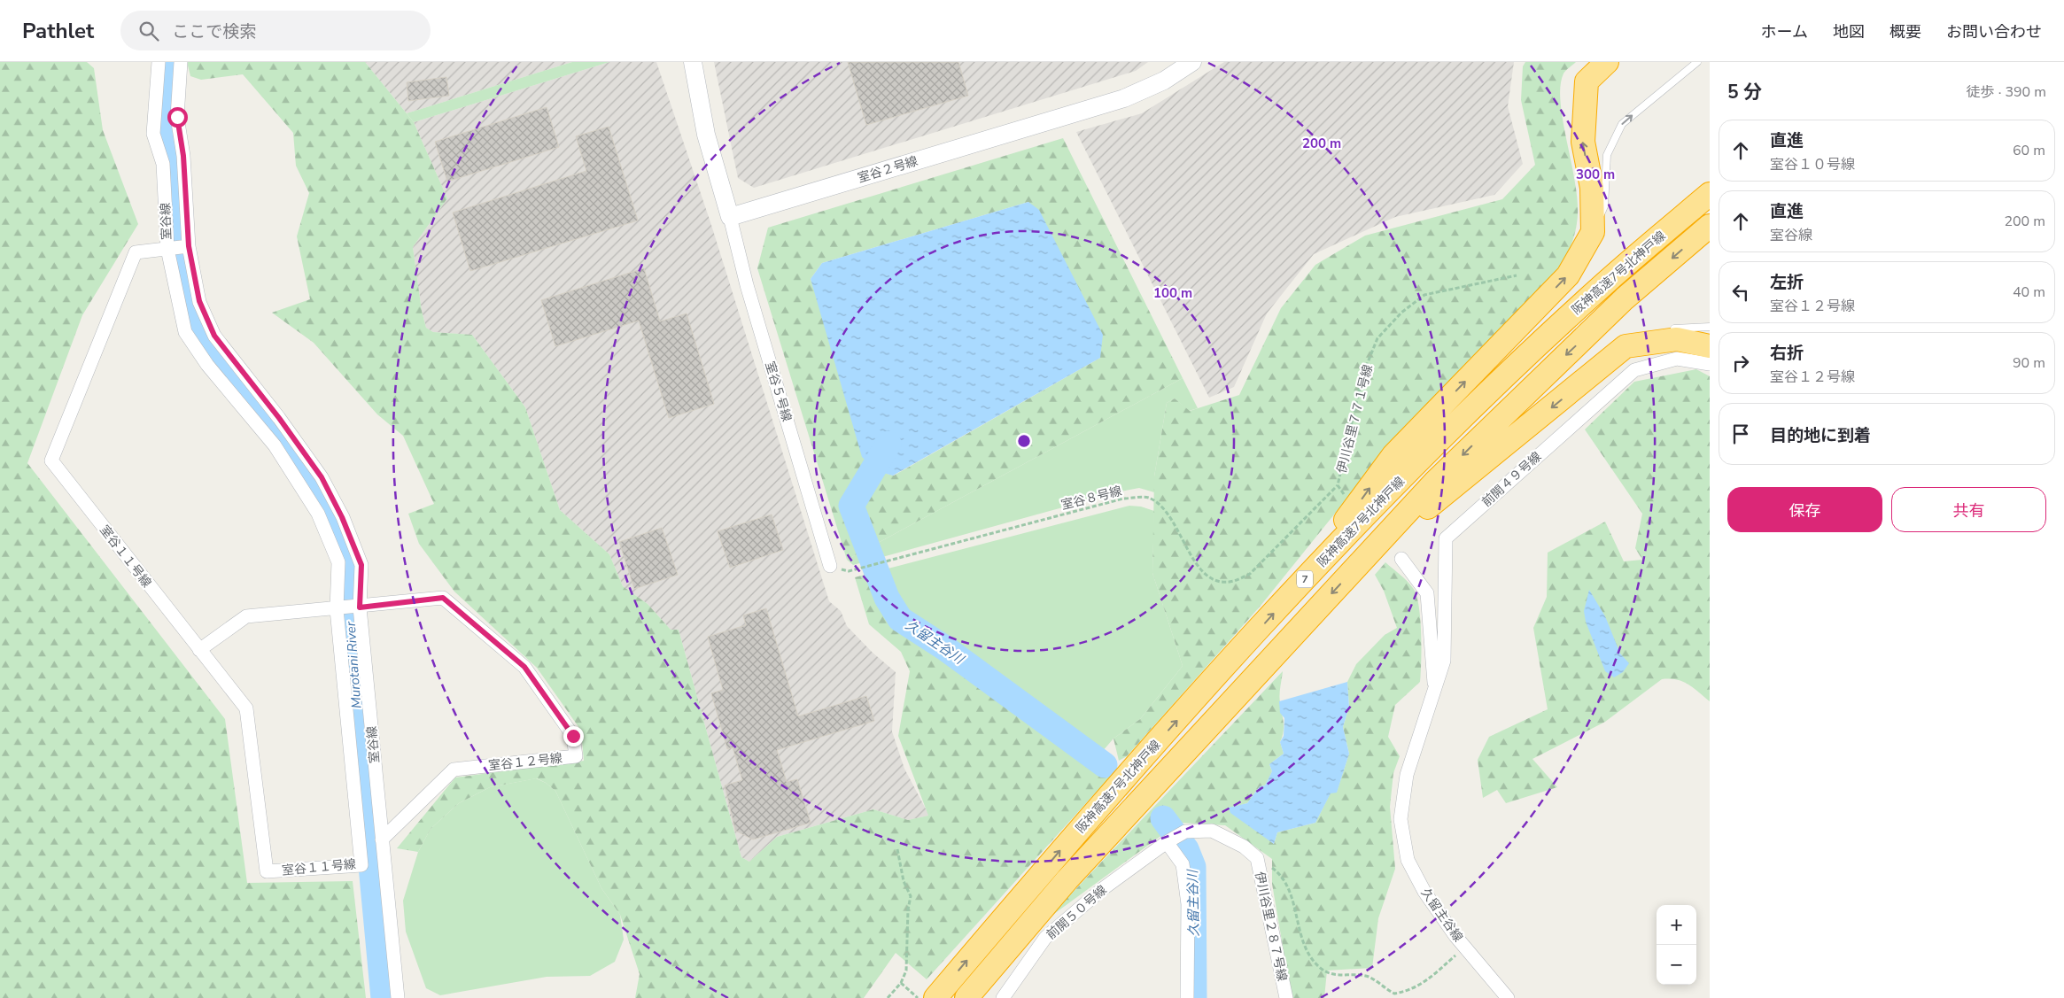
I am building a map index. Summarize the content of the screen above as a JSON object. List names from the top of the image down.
{
  "streets": {
    "highway": ["阪神高速7号北神戸線", "7"],
    "street": [
      "室谷２号線",
      "室谷線",
      "室谷５号線",
      "前開４９号線",
      "室谷１１号線",
      "室谷１２号線",
      "前開５０号線",
      "久留主谷線",
      "伊川谷里２８７号線"
    ],
    "path": ["伊川谷里７７１号線", "室谷８号線"]
  },
  "crossings": [
    ["室谷２号線", "室谷５号線"],
    ["室谷線", "室谷１１号線"],
    ["室谷線", "室谷１２号線"],
    ["室谷５号線", "室谷８号線"],
    ["伊川谷里７７１号線", "室谷８号線"],
    ["前開４９号線", "久留主谷線"],
    ["室谷１１号線", "室谷１２号線"],
    ["前開５０号線", "伊川谷里２８７号線"]
  ],
  "water": ["久留主谷川", "Murotani River"],
  "page": {
    "header": "Pathlet",
    "search": "ここで検索",
    "nav": [
      "ホーム",
      "地図",
      "概要",
      "お問い合わせ"
    ],
    "heading": ["5 分", "徒歩 · 390 m"],
    "list": [
      ["直進", "室谷１０号線", "60 m"],
      ["直進", "室谷線", "200 m"],
      ["左折", "室谷１２号線", "40 m"],
      ["右折", "室谷１２号線", "90 m"],
      "目的地に到着"
    ],
    "buttons": ["保存", "共有"],
    "map_buttons": ["+", "−"]
  },
  "rings": ["200 m", "300 m", "100 m"]
}
